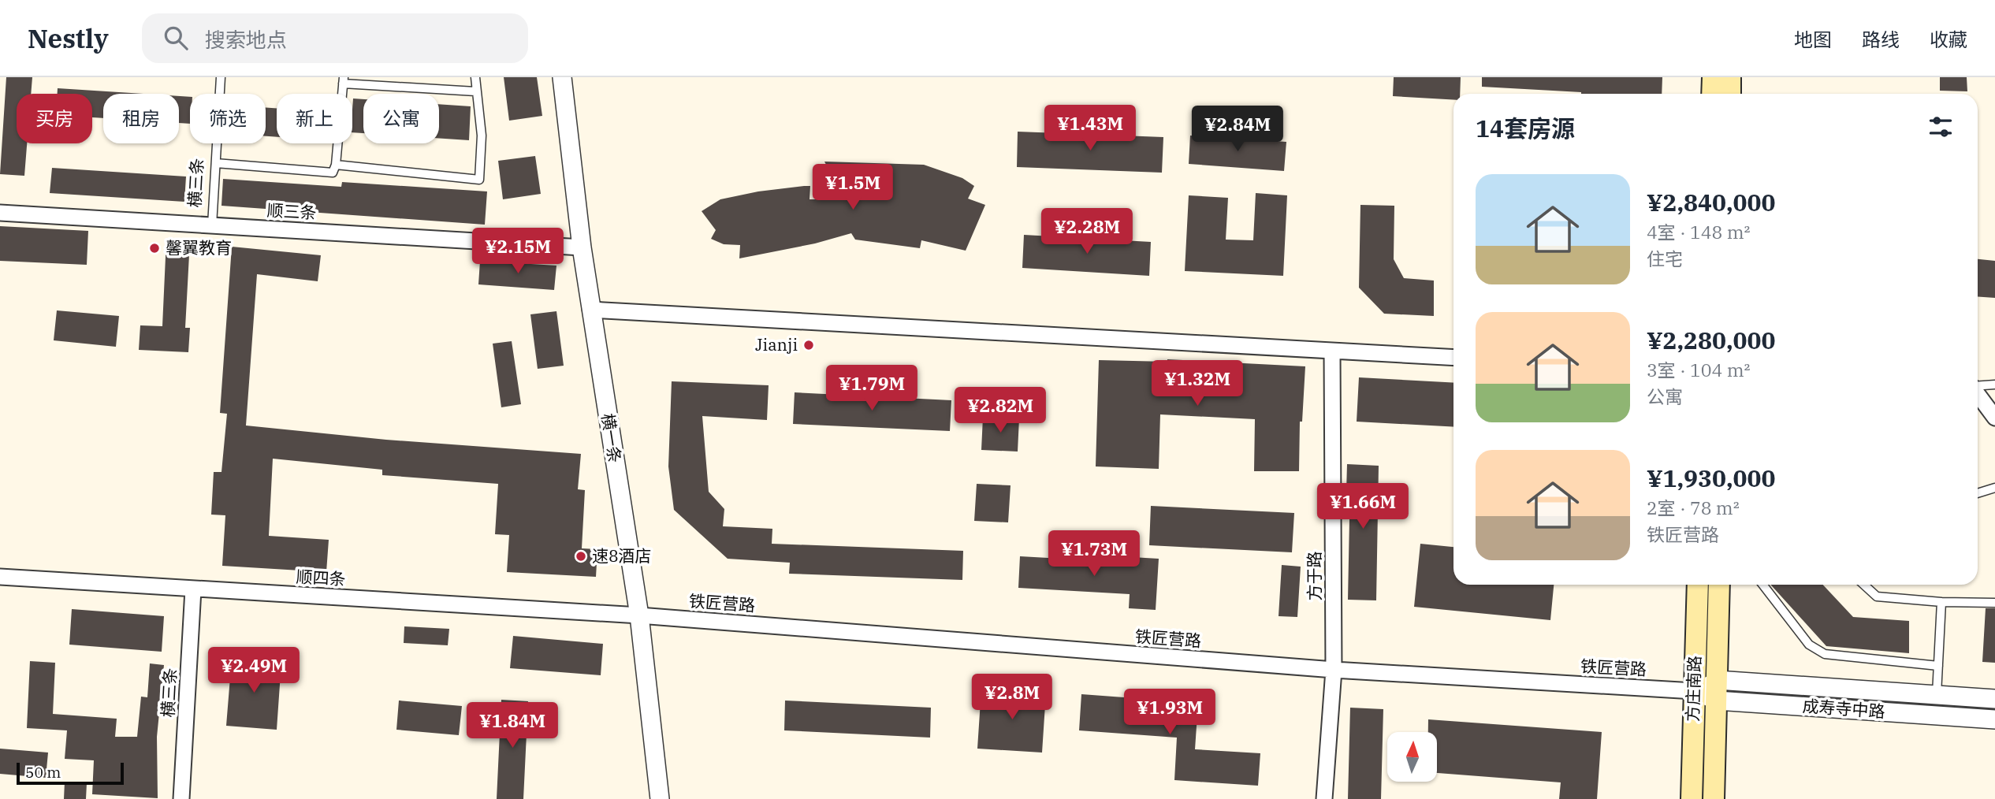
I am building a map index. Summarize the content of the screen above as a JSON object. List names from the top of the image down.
{
  "streets": {
    "main road": ["方庄南路"],
    "street": [
      "横三条",
      "顺三条",
      "横一条",
      "方于路",
      "顺四条",
      "铁匠营路",
      "成寿寺中路"
    ]
  },
  "crossings": [
    ["横三条", "顺三条"],
    ["横三条", "顺四条"],
    ["顺三条", "横一条"],
    ["横一条", "顺四条"],
    ["横一条", "铁匠营路"],
    ["方于路", "铁匠营路"],
    ["顺四条", "铁匠营路"],
    ["铁匠营路", "方庄南路"],
    ["铁匠营路", "成寿寺中路"],
    ["方庄南路", "成寿寺中路"]
  ],
  "places": ["馨翼教育", "Jianji", "速8酒店"],
  "scale_bar": "50 m",
  "north": "top",
  "page": {
    "header": "Nestly",
    "search": "搜索地点",
    "nav": ["地图", "路线", "收藏"],
    "chip": [
      "买房",
      "租房",
      "筛选",
      "新上",
      "公寓"
    ],
    "heading": "14套房源",
    "price": [
      "¥1.43M",
      "¥2.84M",
      "¥1.5M",
      "¥2.28M",
      "¥2.15M",
      "¥1.32M",
      "¥1.79M",
      "¥2.82M",
      "¥1.66M",
      "¥1.73M",
      "¥2.49M",
      "¥2.8M",
      "¥1.93M",
      "¥1.84M"
    ],
    "list": [
      {
        "name": "¥2,840,000",
        "note": "4室 · 148 m² · 住宅"
      },
      {
        "name": "¥2,280,000",
        "note": "3室 · 104 m² · 公寓"
      },
      {
        "name": "¥1,930,000",
        "note": "2室 · 78 m² · 铁匠营路"
      }
    ],
    "scale": "50 m"
  }
}
